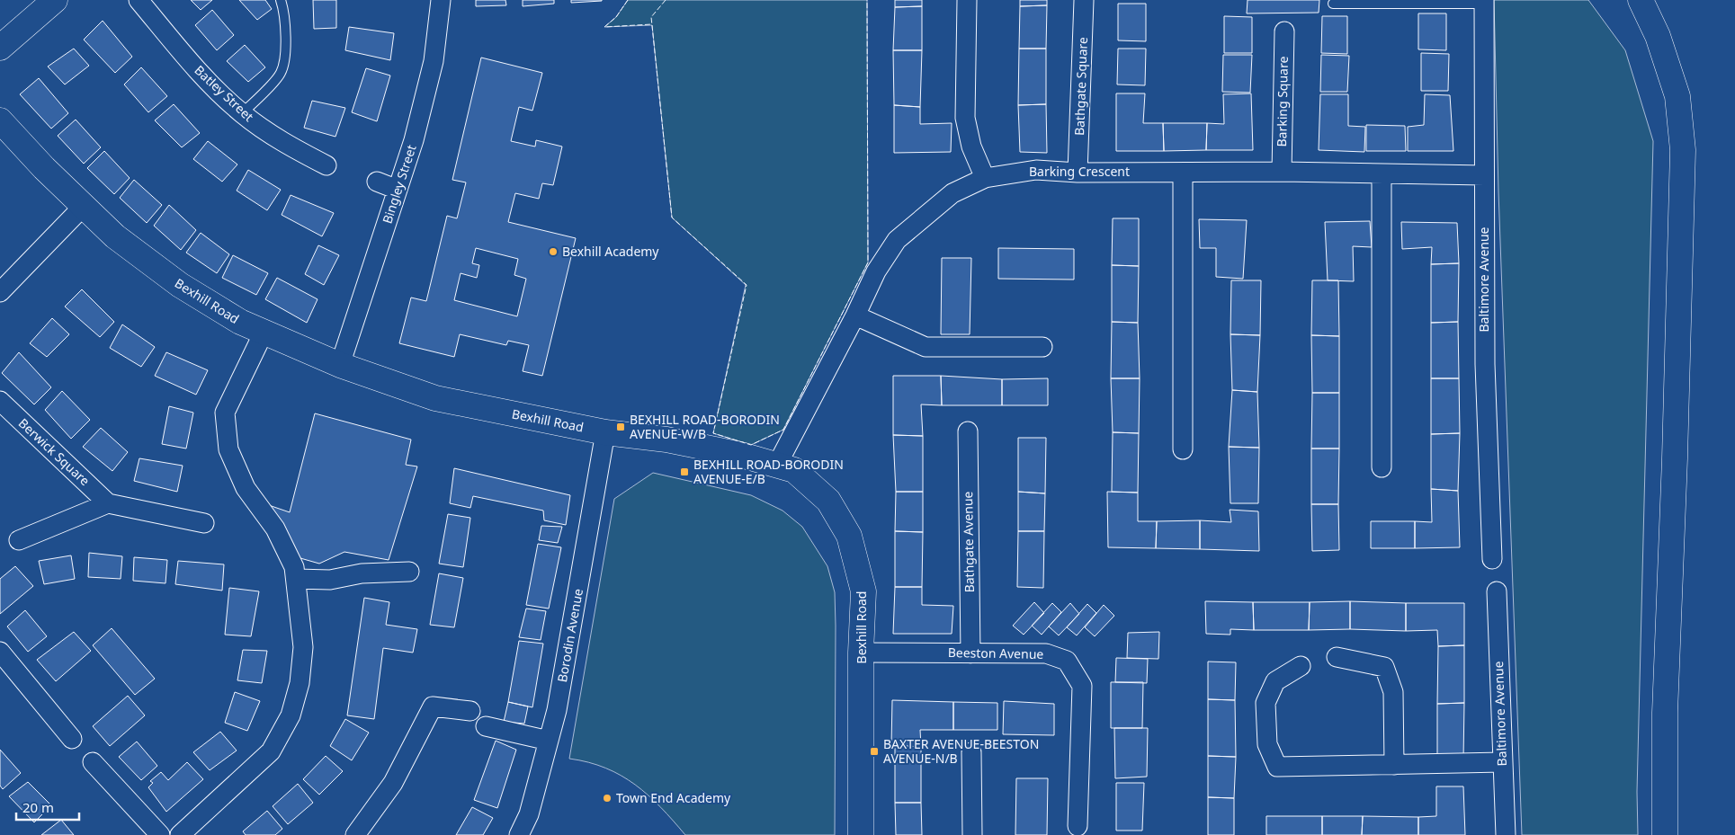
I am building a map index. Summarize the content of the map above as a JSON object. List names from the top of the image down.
{
  "streets": {
    "street": [
      "Bathgate Square",
      "Batley Street",
      "Barking Square",
      "Barking Crescent",
      "Bingley Street",
      "Baltimore Avenue",
      "Bexhill Road",
      "Berwick Square",
      "Bathgate Avenue",
      "Borodin Avenue",
      "Beeston Avenue"
    ]
  },
  "crossings": [
    ["Bathgate Square", "Barking Crescent"],
    ["Barking Square", "Barking Crescent"],
    ["Barking Crescent", "Baltimore Avenue"],
    ["Barking Crescent", "Bexhill Road"],
    ["Bingley Street", "Bexhill Road"],
    ["Bexhill Road", "Borodin Avenue"],
    ["Bexhill Road", "Beeston Avenue"],
    ["Bathgate Avenue", "Beeston Avenue"]
  ],
  "places": {
    "other": ["Bexhill Academy", "Town End Academy"],
    "transit": ["BEXHILL ROAD-BORODIN AVENUE-W/B", "BEXHILL ROAD-BORODIN AVENUE-E/B", "BAXTER AVENUE-BEESTON AVENUE-N/B"]
  },
  "scale_bar": "20 m"
}
